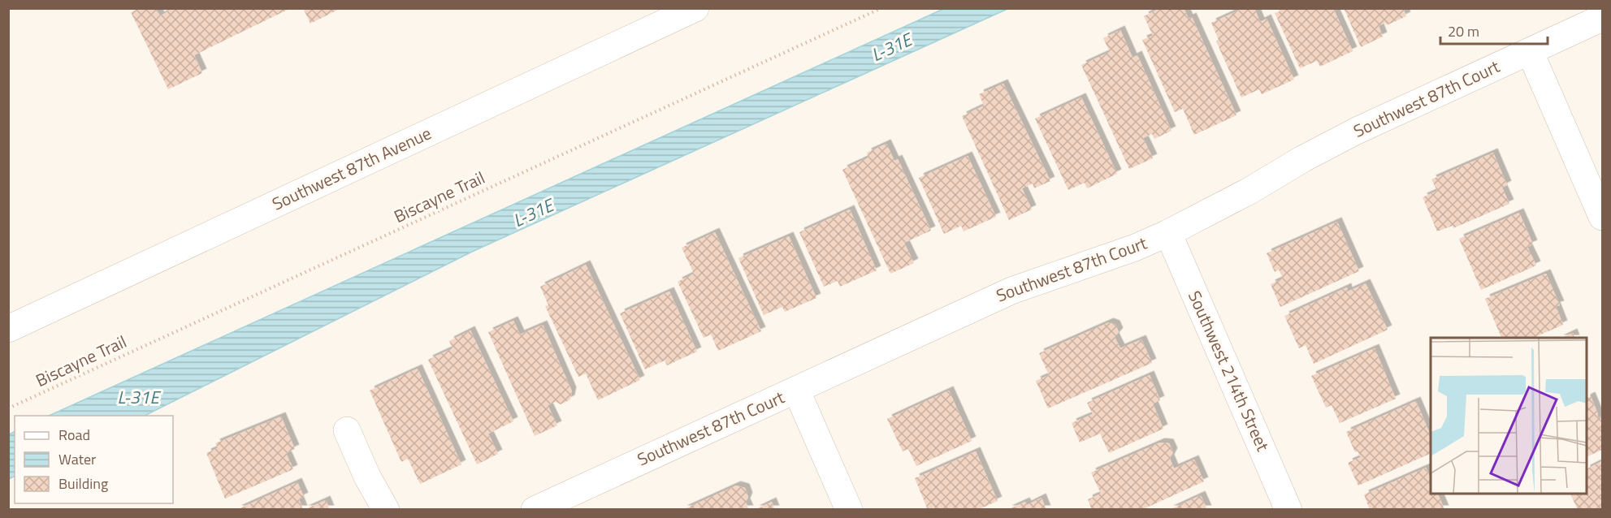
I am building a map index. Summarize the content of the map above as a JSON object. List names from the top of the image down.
{
  "streets": {
    "street": ["Southwest 87th Court", "Southwest 87th Avenue", "Southwest 214th Street"],
    "path": ["Biscayne Trail"]
  },
  "crossings": [
    ["Southwest 87th Court", "Southwest 214th Street"]
  ],
  "water": ["L-31E"],
  "legend": ["Road", "Water", "Building"],
  "scale_bar": "20 m"
}
